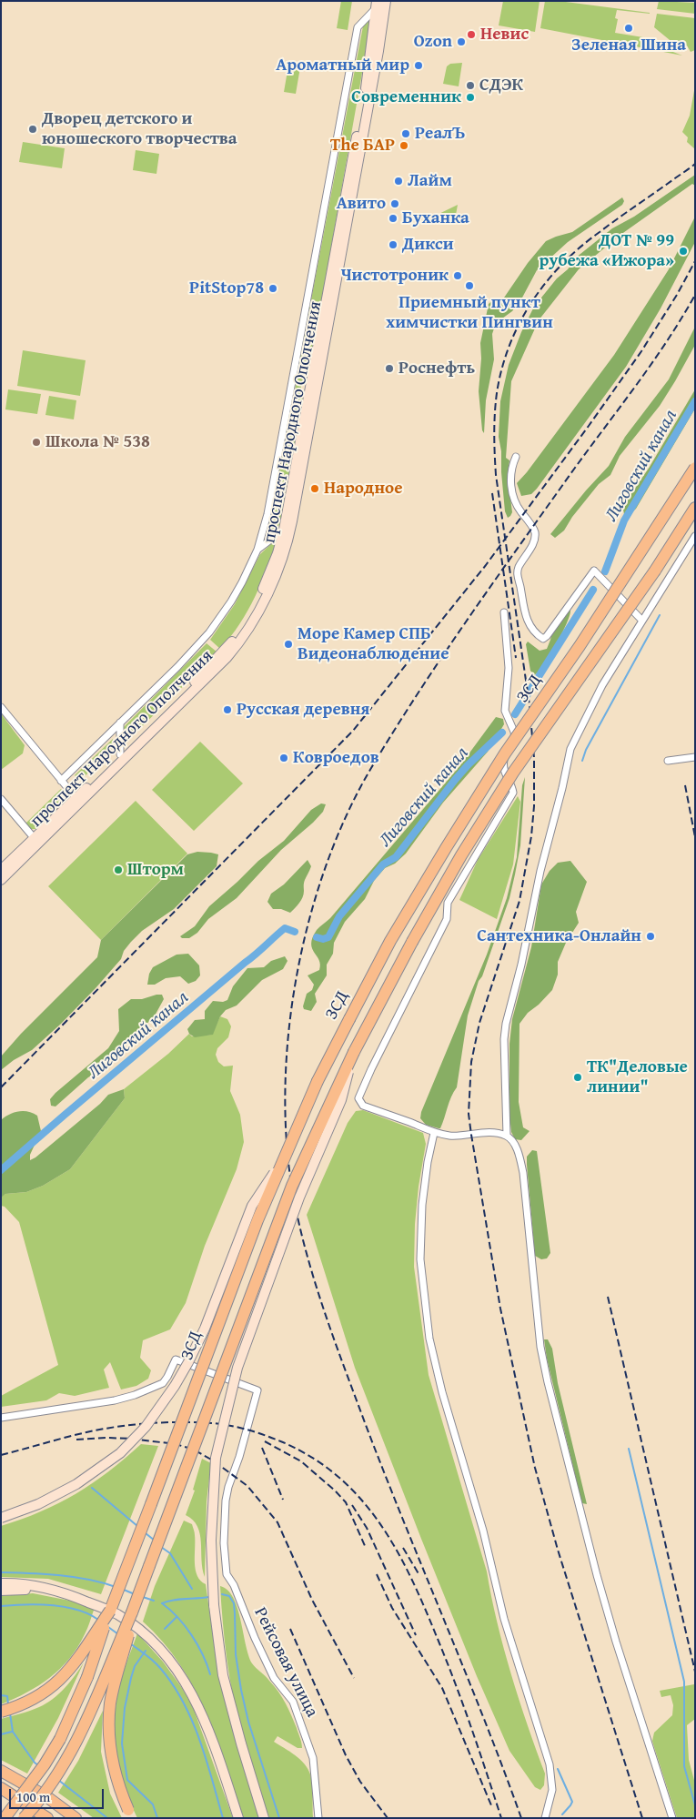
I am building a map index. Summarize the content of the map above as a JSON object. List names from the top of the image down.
{
  "streets": {
    "highway": ["ЗСД"],
    "main road": ["проспект Народного Ополчения"],
    "street": ["Рейсовая улица"]
  },
  "water": ["Лиговский канал"],
  "places": [
    "Зеленая Шина",
    "Невис",
    "Ozon",
    "Ароматный мир",
    "СДЭК",
    "Современник",
    "Дворец детского и юношеского творчества",
    "РеалЪ",
    "The БАР",
    "Лайм",
    "Авито",
    "Буханка",
    "Дикси",
    "ДОТ № 99 рубежа «Ижора»",
    "Чистотроник",
    "Приемный пункт химчистки Пингвин",
    "PitStop78",
    "Роснефть",
    "Школа № 538",
    "Народное",
    "Море Камер СПБ Видеонаблюдение",
    "Русская деревня",
    "Ковроедов",
    "Шторм",
    "Сантехника-Онлайн",
    "ТК\"Деловые линии\""
  ],
  "scale_bar": "100 m"
}
